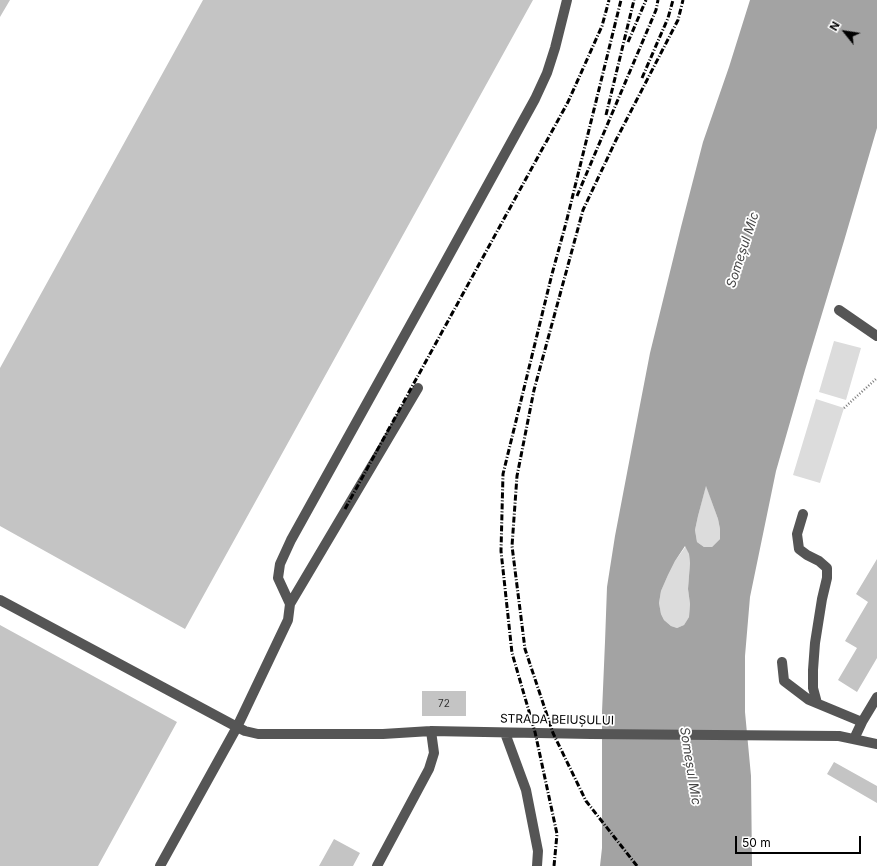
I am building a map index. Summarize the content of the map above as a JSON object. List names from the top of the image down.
{
  "streets": {
    "street": ["STRADA BEIUȘULUI"]
  },
  "water": ["Someșul Mic"],
  "house_numbers": ["72"],
  "scale_bar": "50 m",
  "north": "top left"
}
